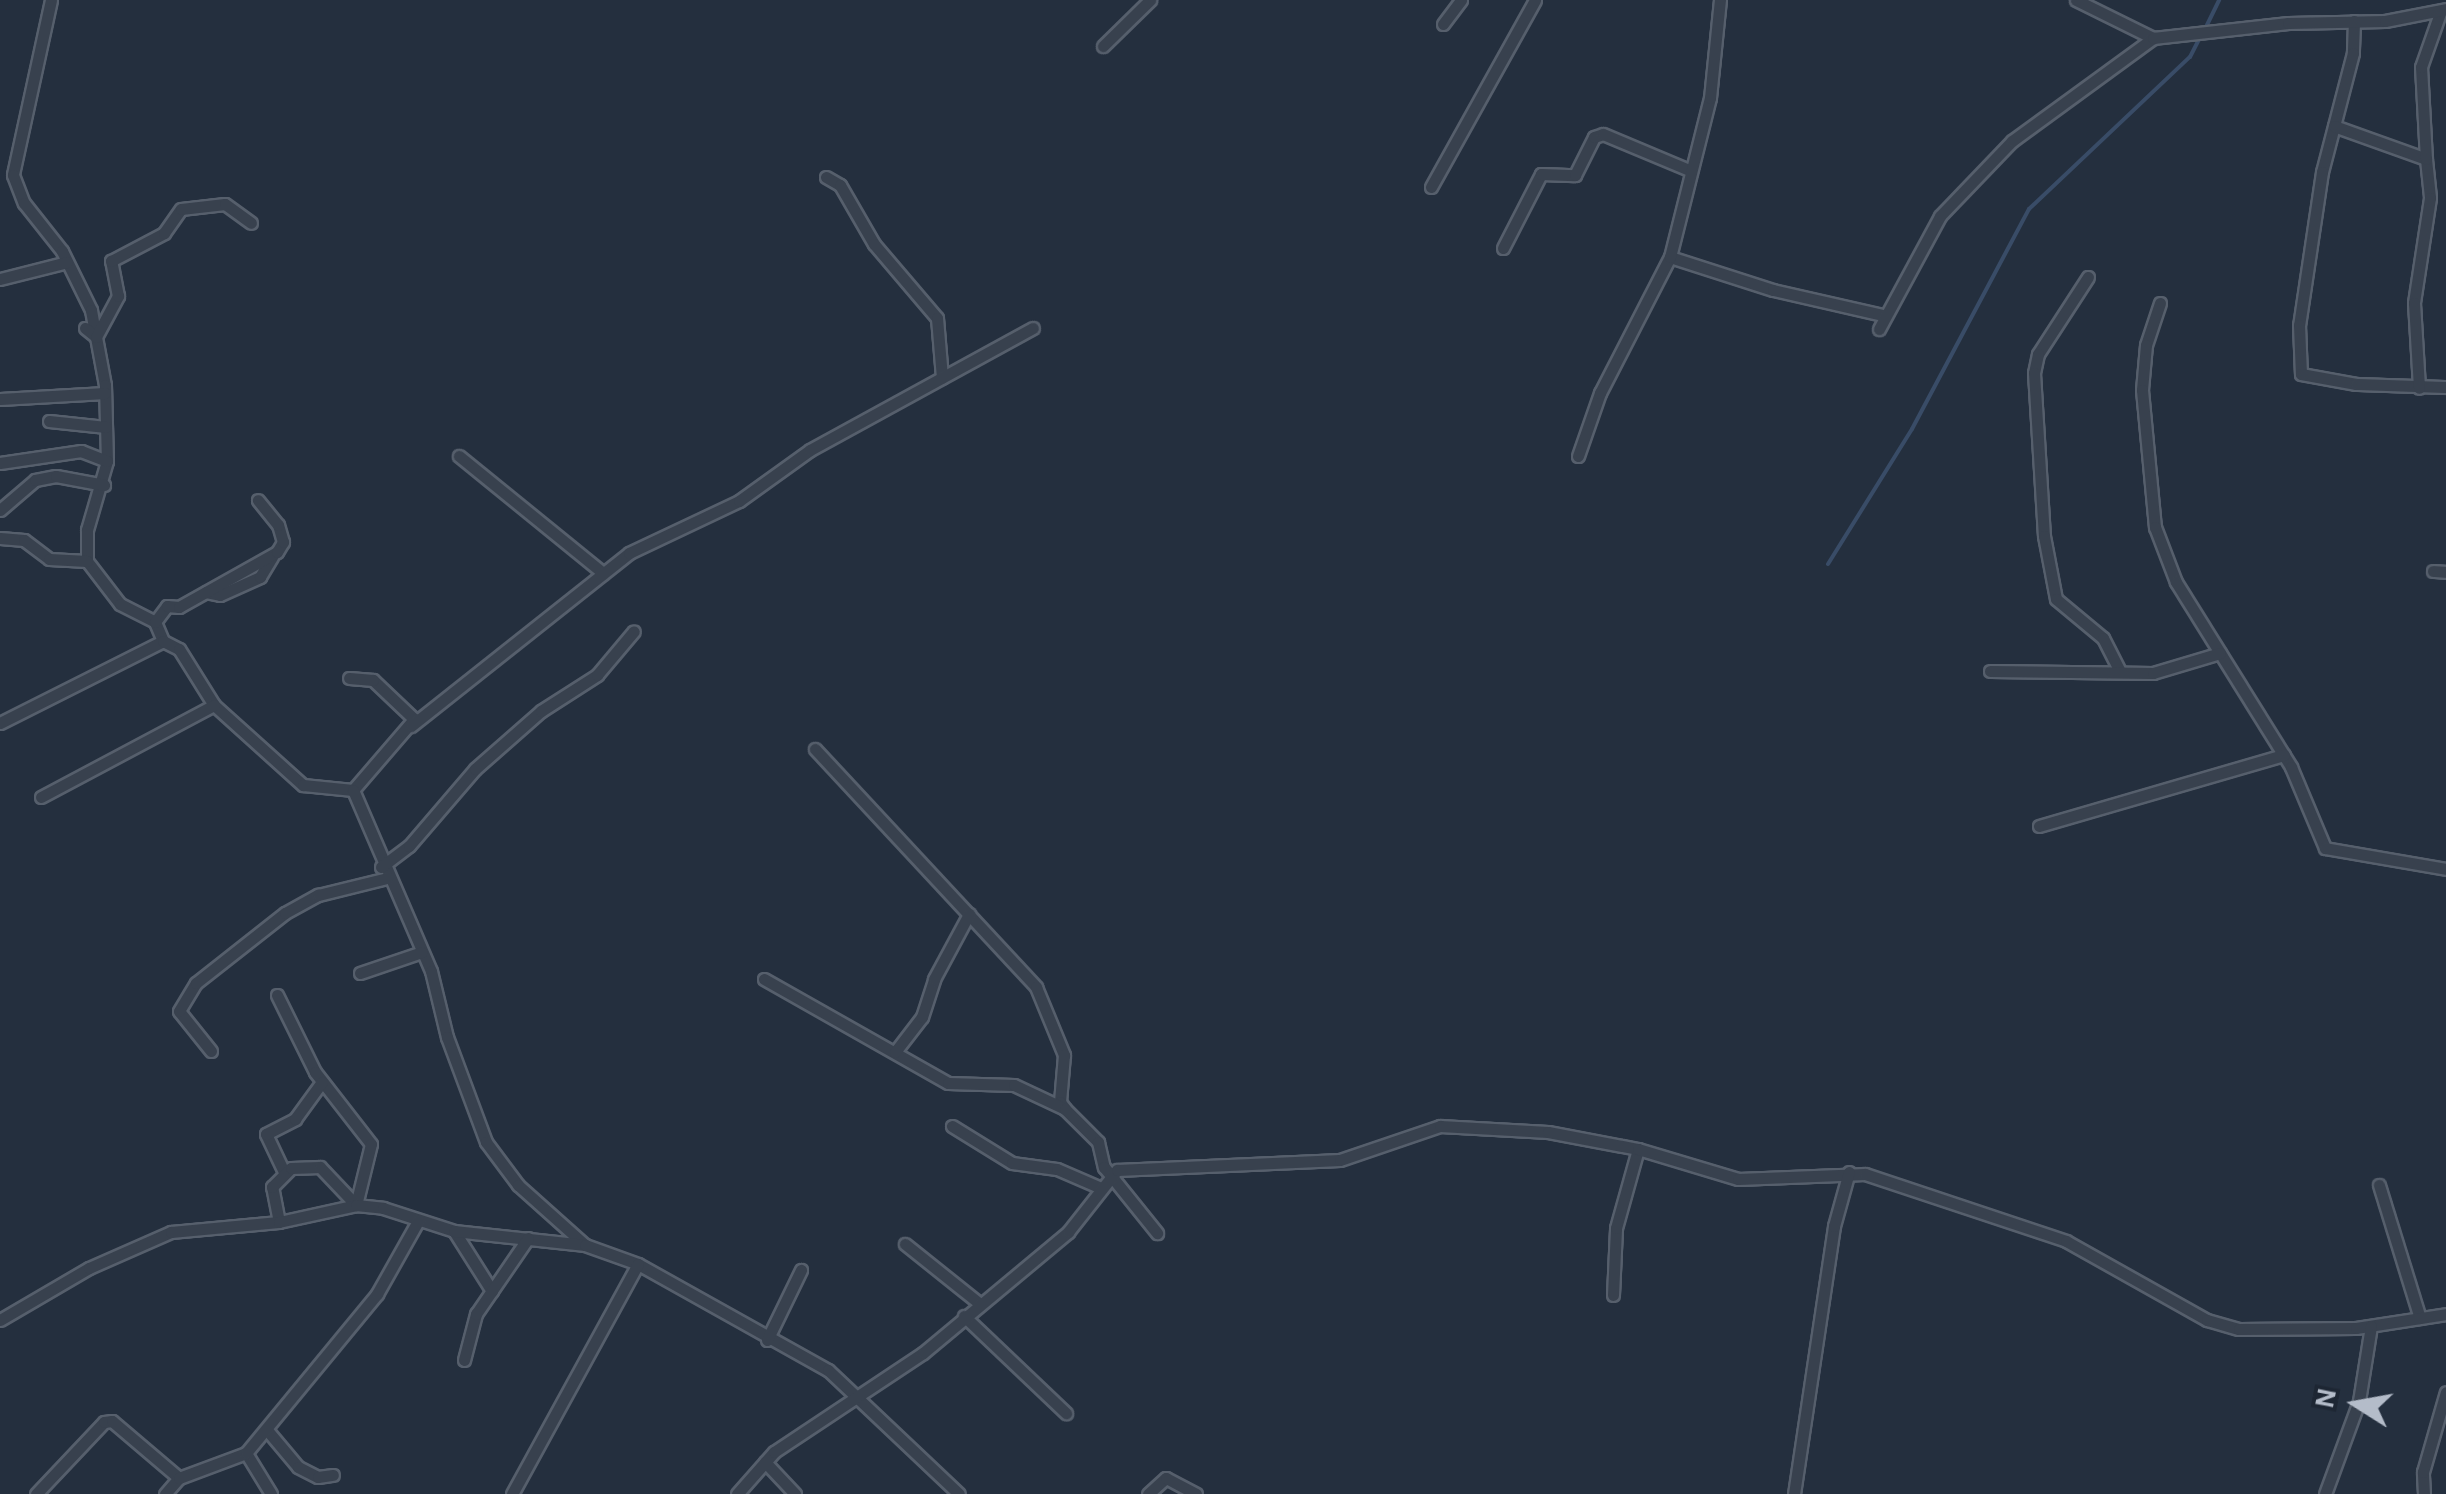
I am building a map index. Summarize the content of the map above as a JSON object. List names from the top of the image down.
{
  "north": "left"
}
